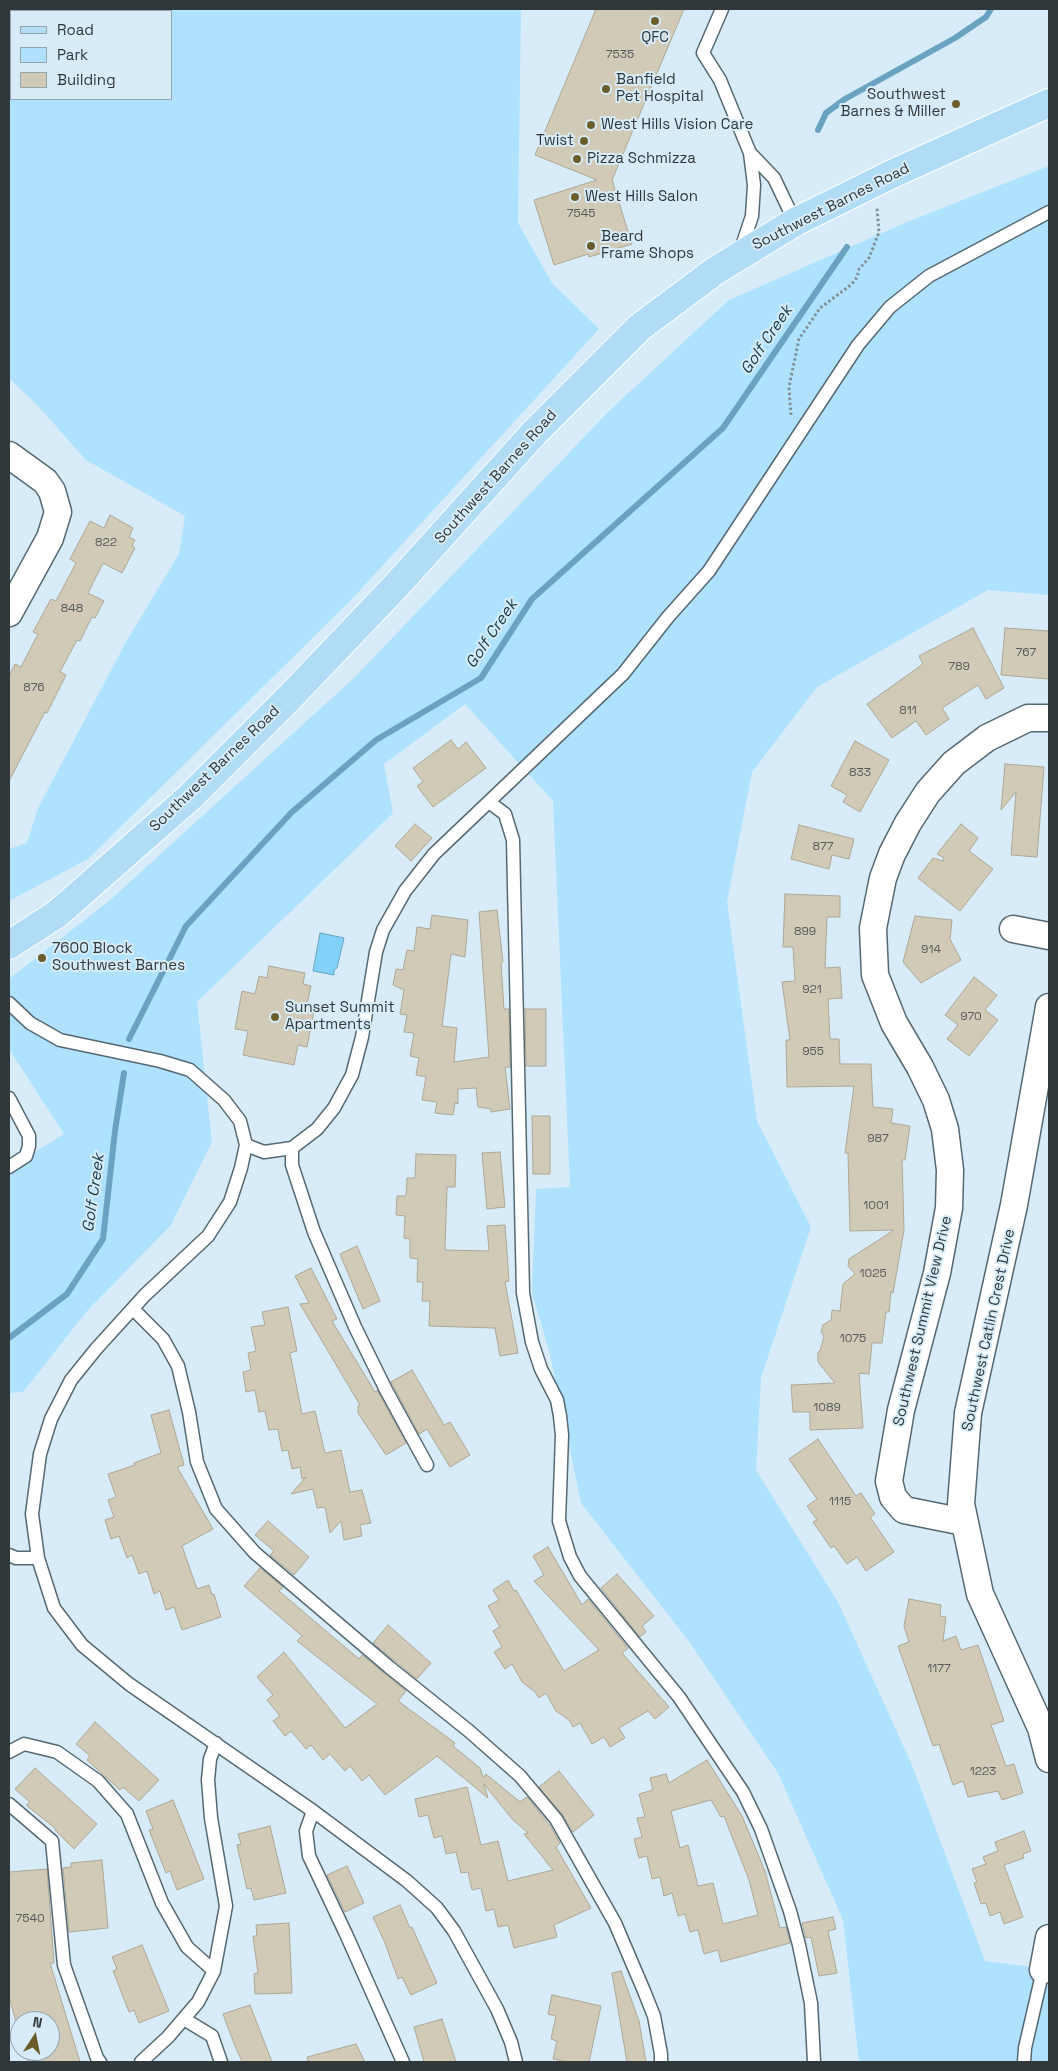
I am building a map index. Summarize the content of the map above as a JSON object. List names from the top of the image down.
{
  "streets": {
    "main road": ["Southwest Barnes Road"],
    "street": ["Southwest Summit View Drive", "Southwest Catlin Crest Drive"]
  },
  "crossings": [
    ["Southwest Summit View Drive", "Southwest Catlin Crest Drive"]
  ],
  "water": ["Golf Creek"],
  "places": [
    "QFC",
    "Banfield Pet Hospital",
    "Southwest Barnes & Miller",
    "West Hills Vision Care",
    "Twist",
    "Pizza Schmizza",
    "West Hills Salon",
    "Beard Frame Shops",
    "7600 Block Southwest Barnes",
    "Sunset Summit Apartments"
  ],
  "house_numbers": [
    "7535",
    "7545",
    "822",
    "848",
    "767",
    "789",
    "876",
    "811",
    "833",
    "877",
    "899",
    "914",
    "921",
    "970",
    "955",
    "987",
    "1001",
    "1025",
    "1075",
    "1089",
    "1115",
    "1177",
    "1223",
    "7540"
  ],
  "legend": ["Road", "Park", "Building"],
  "north": "top"
}
